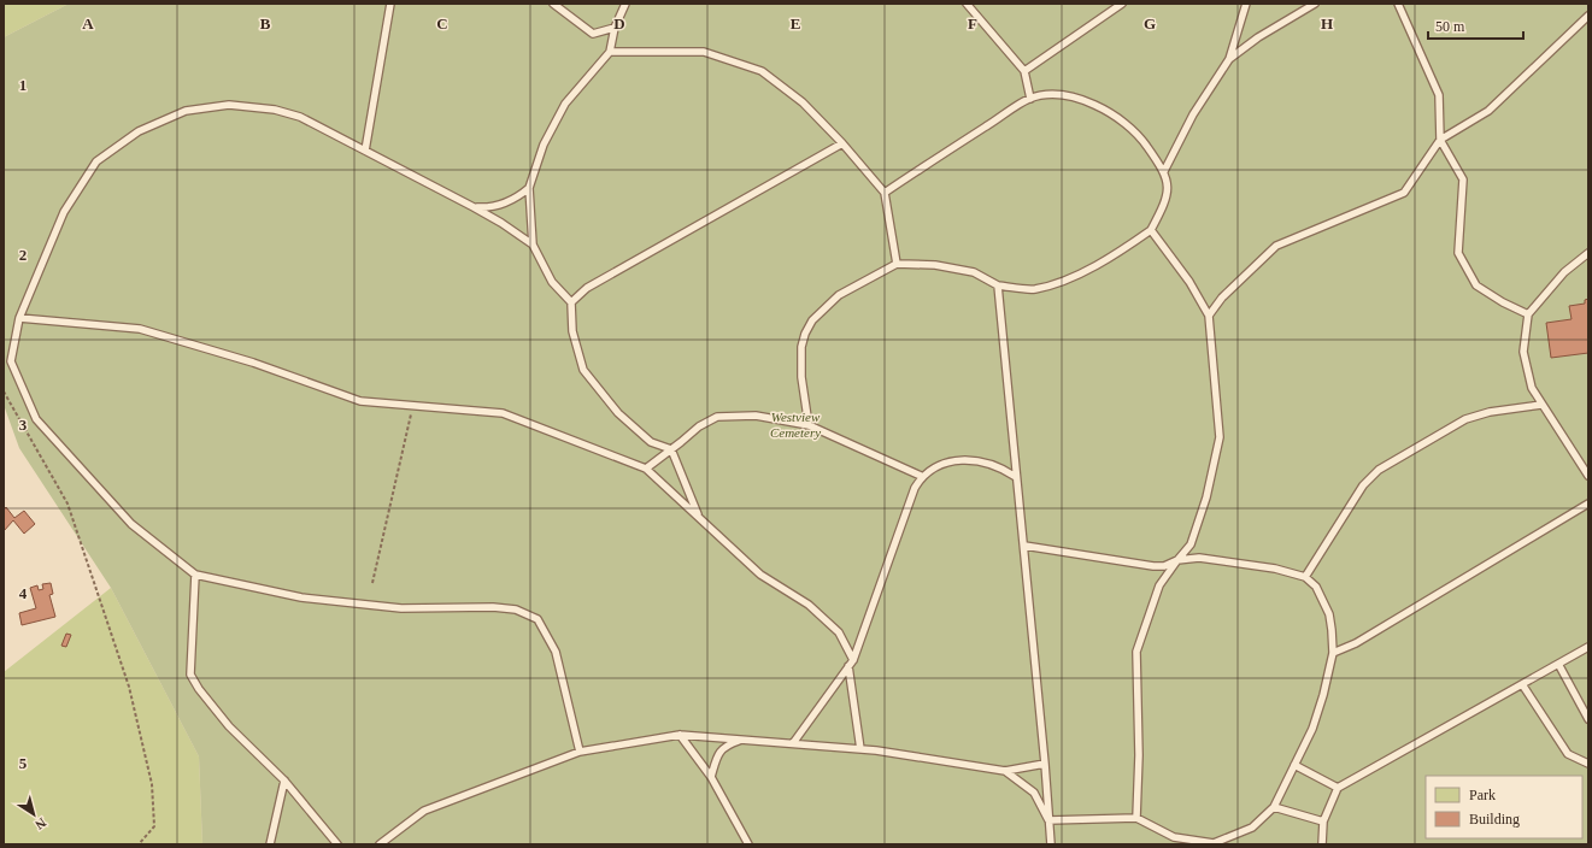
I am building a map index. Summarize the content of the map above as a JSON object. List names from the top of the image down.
{
  "parks": ["Westview Cemetery"],
  "legend": ["Park", "Building"],
  "scale_bar": "50 m",
  "north": "bottom right",
  "grid": {
    "columns": [
      "A",
      "B",
      "C",
      "D",
      "E",
      "F",
      "G",
      "H"
    ],
    "rows": [
      "1",
      "2",
      "3",
      "4",
      "5"
    ]
  }
}
